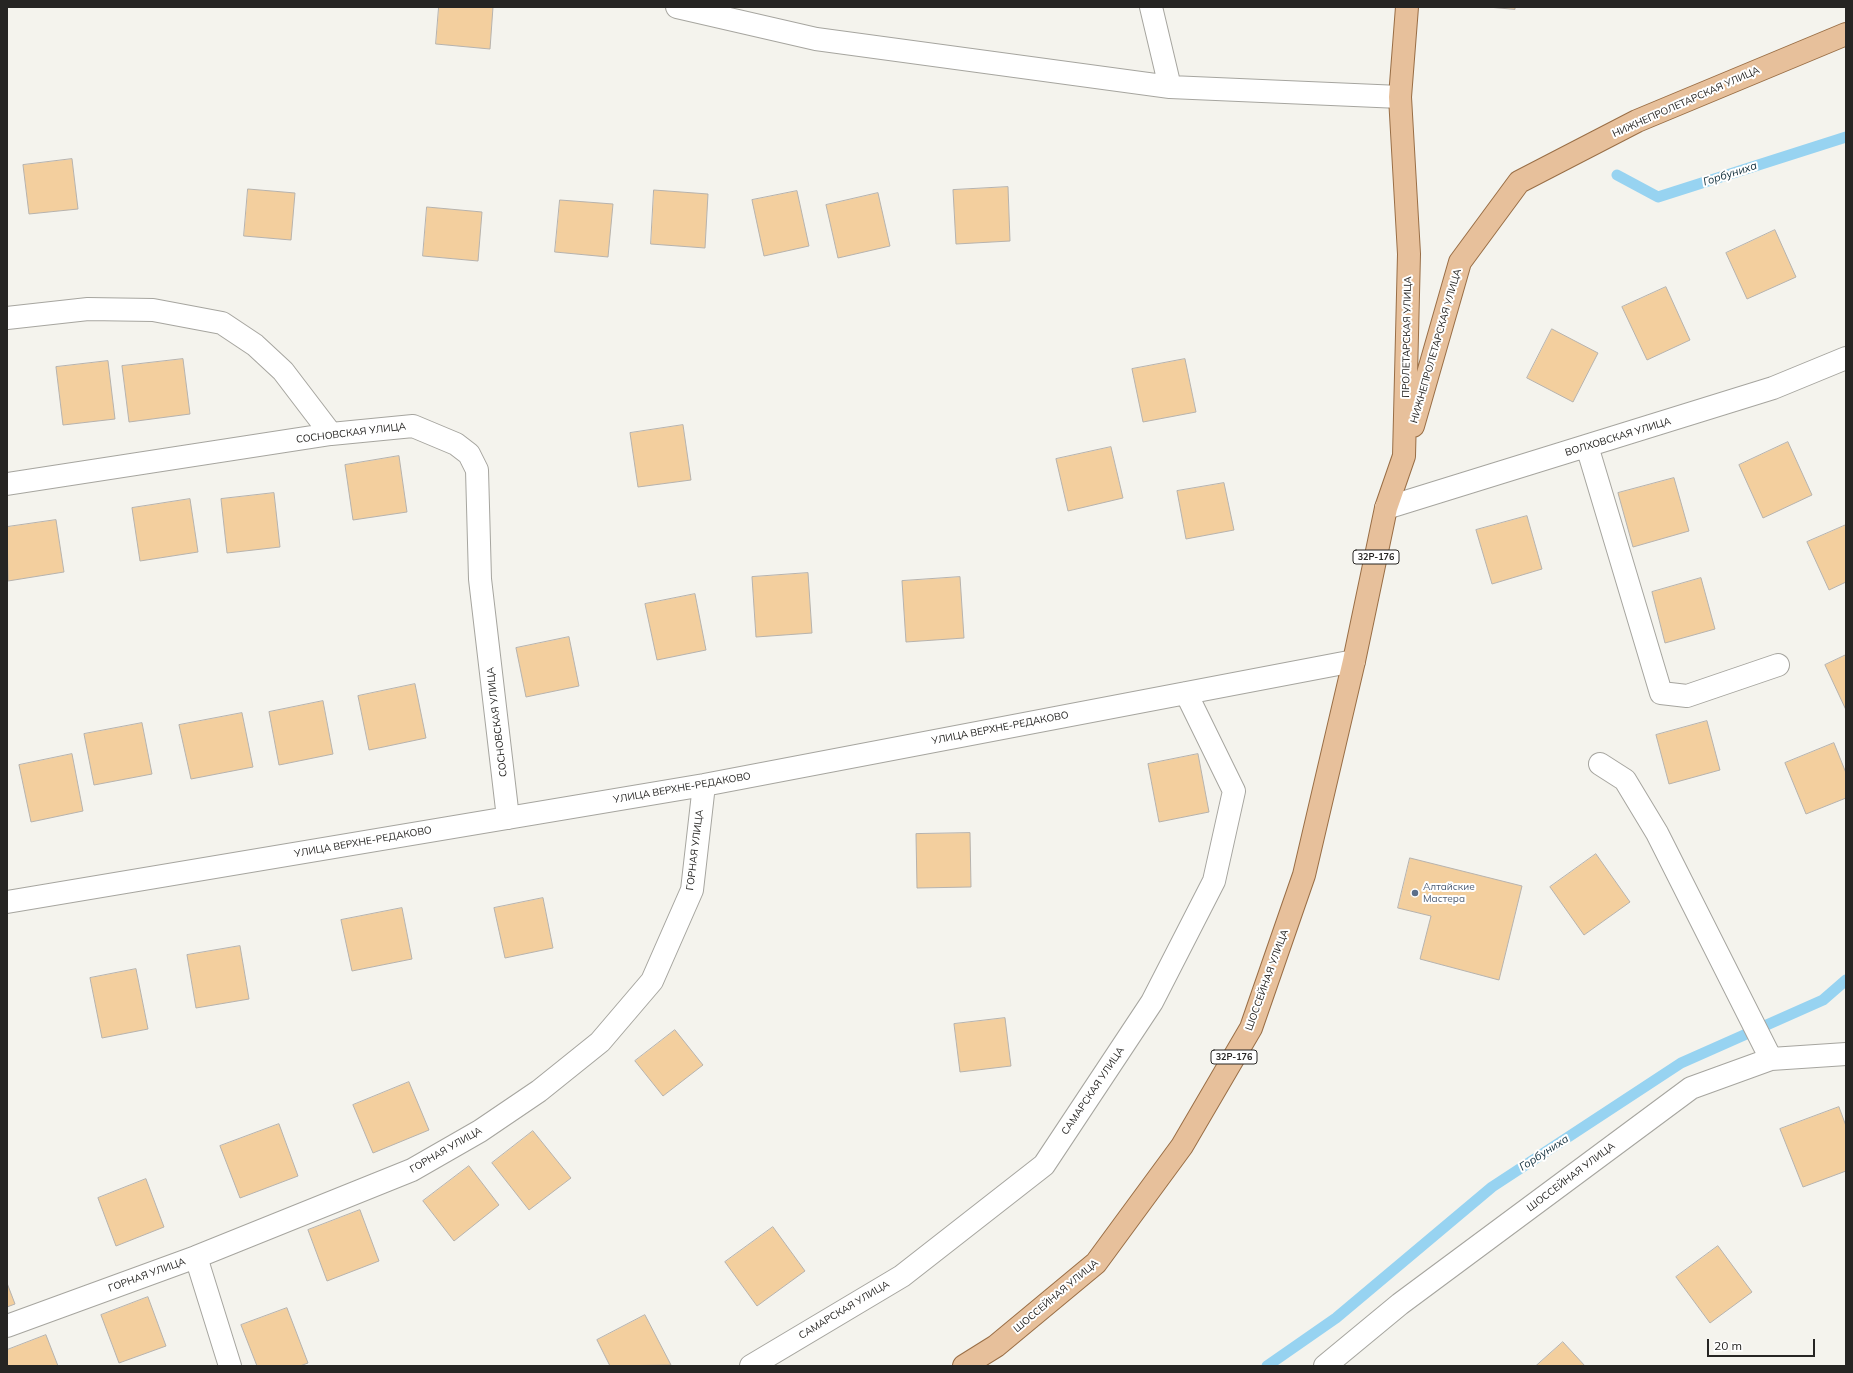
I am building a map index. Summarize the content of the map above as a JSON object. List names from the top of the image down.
{
  "streets": {
    "main road": [
      "НИЖНЕПРОЛЕТАРСКАЯ УЛИЦА",
      "ПРОЛЕТАРСКАЯ УЛИЦА",
      "32Р-176",
      "ШОССЕЙНАЯ УЛИЦА"
    ],
    "street": [
      "СОСНОВСКАЯ УЛИЦА",
      "ВОЛХОВСКАЯ УЛИЦА",
      "УЛИЦА ВЕРХНЕ-РЕДАКОВО",
      "ГОРНАЯ УЛИЦА",
      "САМАРСКАЯ УЛИЦА"
    ]
  },
  "crossings": [
    ["НИЖНЕПРОЛЕТАРСКАЯ УЛИЦА", "ПРОЛЕТАРСКАЯ УЛИЦА"],
    ["ПРОЛЕТАРСКАЯ УЛИЦА", "ВОЛХОВСКАЯ УЛИЦА"],
    ["ПРОЛЕТАРСКАЯ УЛИЦА", "УЛИЦА ВЕРХНЕ-РЕДАКОВО"],
    ["ПРОЛЕТАРСКАЯ УЛИЦА", "ШОССЕЙНАЯ УЛИЦА"],
    ["СОСНОВСКАЯ УЛИЦА", "УЛИЦА ВЕРХНЕ-РЕДАКОВО"],
    ["УЛИЦА ВЕРХНЕ-РЕДАКОВО", "ГОРНАЯ УЛИЦА"],
    ["УЛИЦА ВЕРХНЕ-РЕДАКОВО", "ШОССЕЙНАЯ УЛИЦА"],
    ["УЛИЦА ВЕРХНЕ-РЕДАКОВО", "САМАРСКАЯ УЛИЦА"]
  ],
  "water": ["Горбуниха"],
  "places": ["Алтайские Мастера"],
  "scale_bar": "20 m"
}
